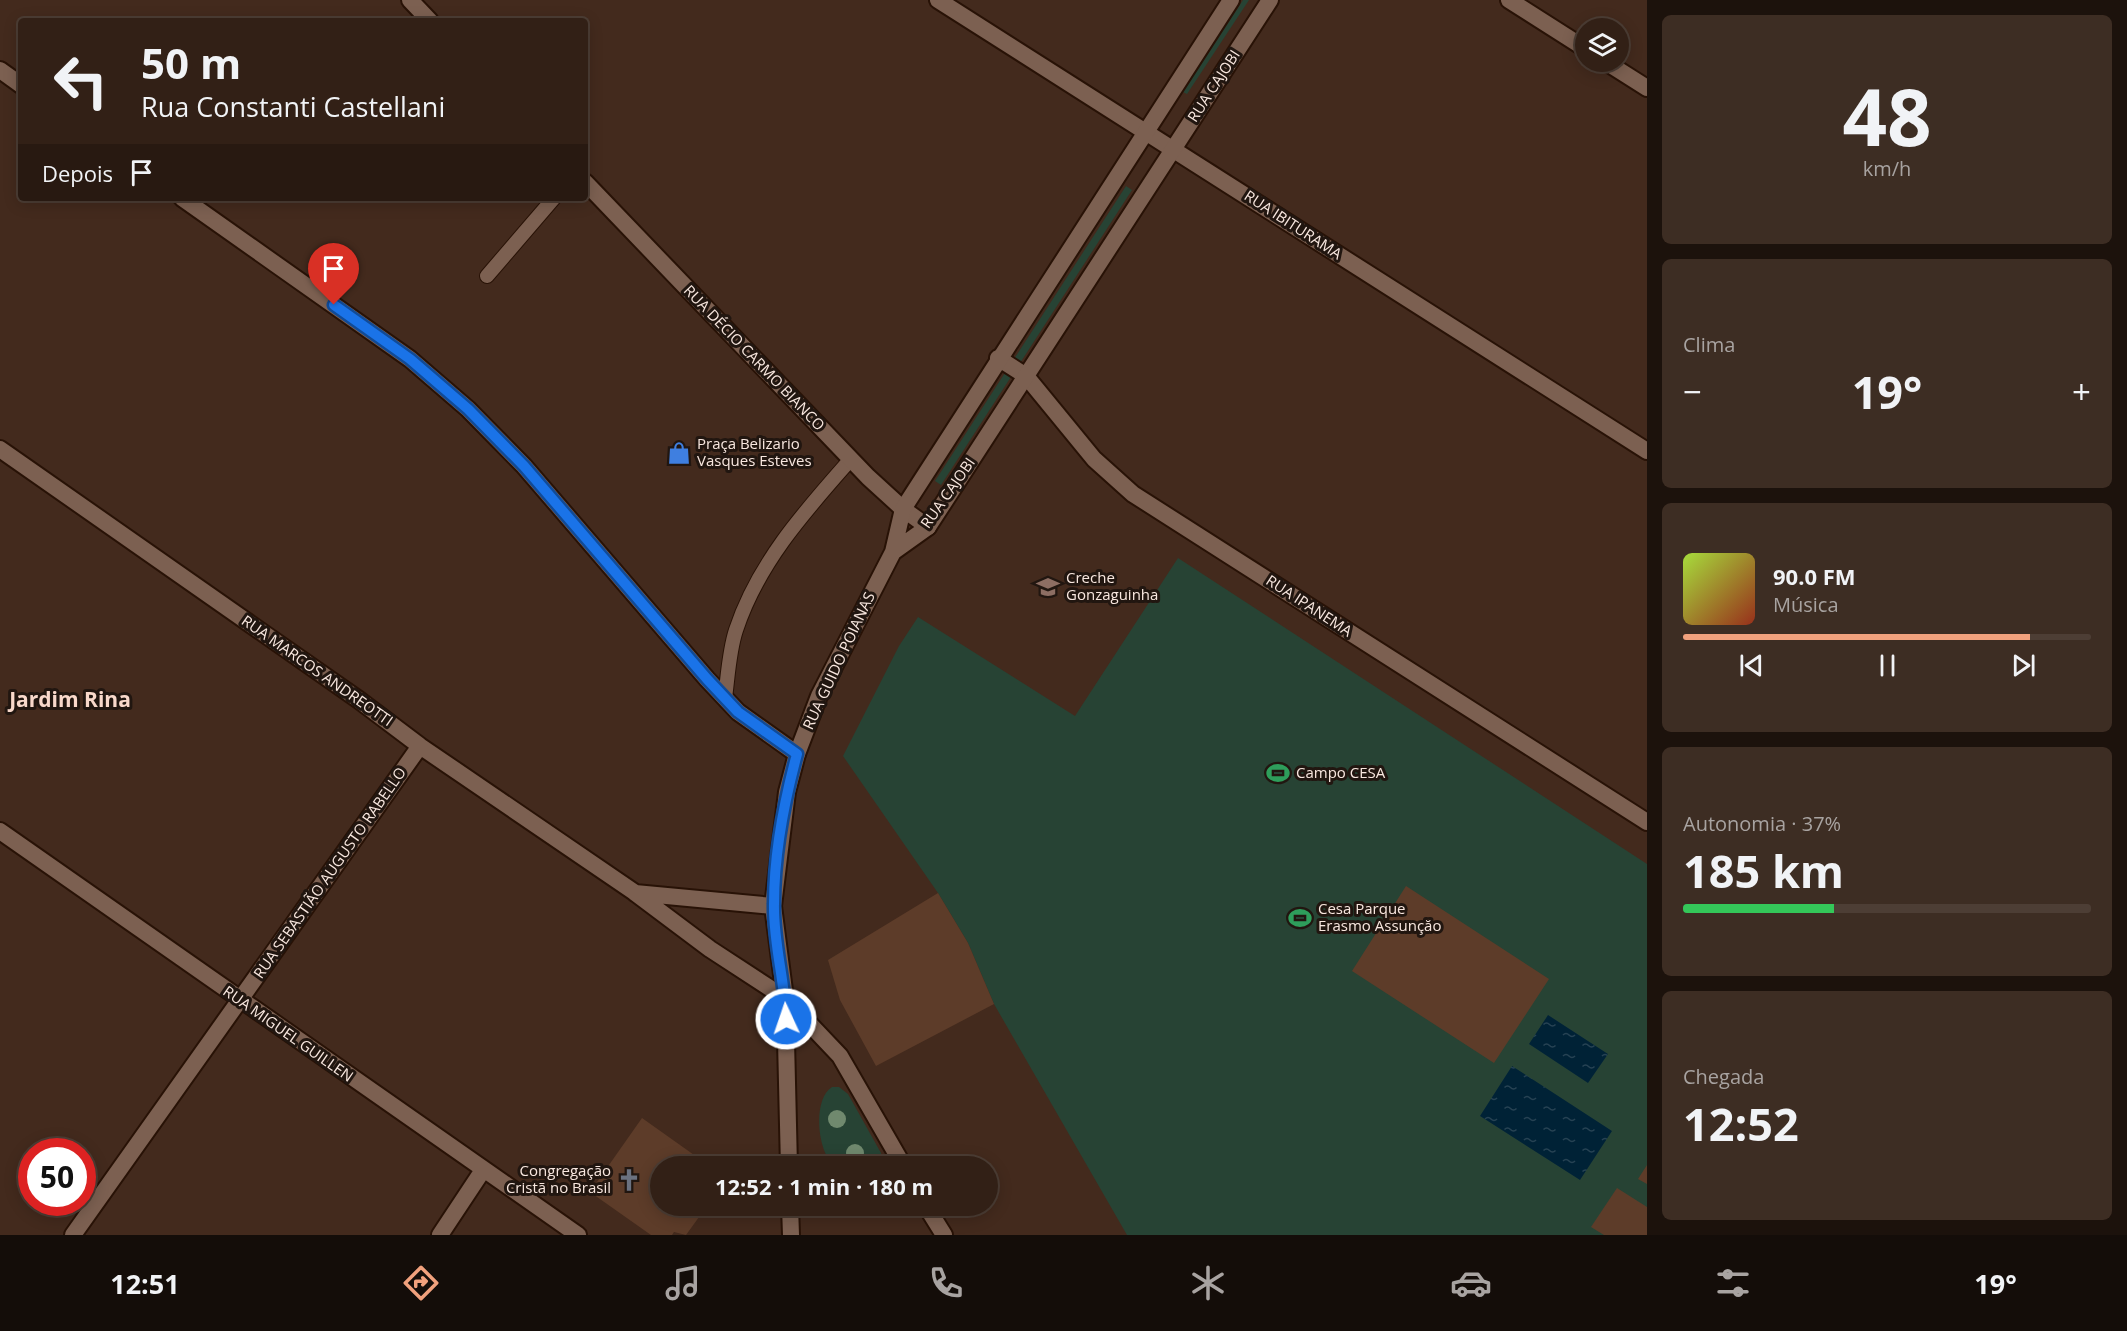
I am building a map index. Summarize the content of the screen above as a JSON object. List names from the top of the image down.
{
  "streets": {
    "street": [
      "RUA CAJOBI",
      "RUA IBITURAMA",
      "RUA DÉCIO CARMO BIANCO",
      "RUA IPANEMA",
      "RUA GUIDO POIANAS",
      "RUA MARCOS ANDREOTTI",
      "RUA SEBASTIÃO AUGUSTO RABELLO",
      "RUA MIGUEL GUILLEN"
    ]
  },
  "crossings": [
    ["RUA CAJOBI", "RUA IBITURAMA"],
    ["RUA CAJOBI", "RUA DÉCIO CARMO BIANCO"],
    ["RUA CAJOBI", "RUA IPANEMA"],
    ["RUA CAJOBI", "RUA GUIDO POIANAS"],
    ["RUA GUIDO POIANAS", "RUA MARCOS ANDREOTTI"],
    ["RUA MARCOS ANDREOTTI", "RUA SEBASTIÃO AUGUSTO RABELLO"],
    ["RUA SEBASTIÃO AUGUSTO RABELLO", "RUA MIGUEL GUILLEN"]
  ],
  "districts": ["Jardim Rina"],
  "places": {
    "shop": ["Praça Belizario Vasques Esteves"],
    "school or university": ["Creche Gonzaguinha"],
    "sports": ["Campo CESA", "Cesa Parque Erasmo Assunçăo"],
    "church": ["Congregação Cristã no Brasil"]
  },
  "page": {
    "tile": [
      ["48", "km/h"],
      "Clima",
      ["Autonomia · 37%", "185 km"],
      ["Chegada", "12:52"]
    ],
    "turn": ["50 m", "Rua Constanti Castellani"],
    "then": "Depois",
    "heat": ["−", "19°", "+"],
    "song": ["90.0 FM", "Música"],
    "limit": "50",
    "trip": "12:52 · 1 min · 180 m",
    "tabs": ["12:51", "19°"]
  }
}
